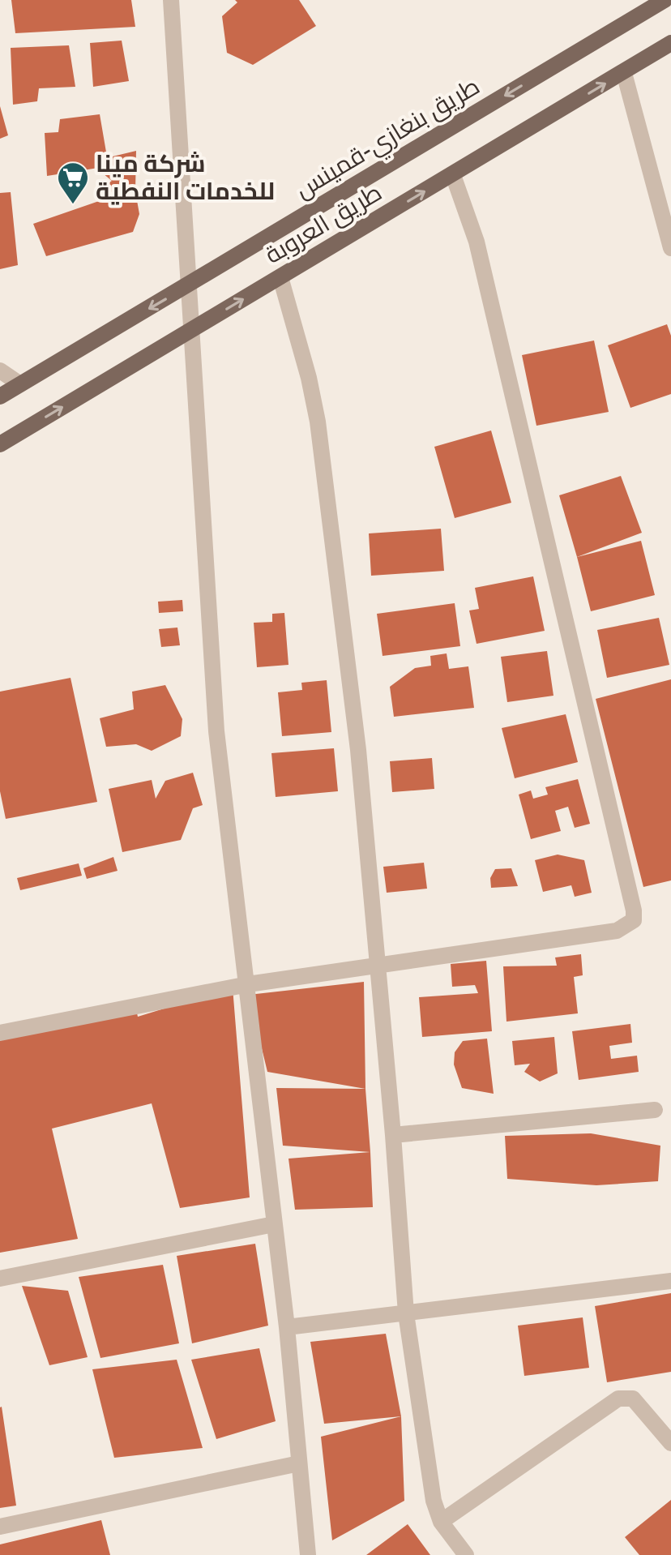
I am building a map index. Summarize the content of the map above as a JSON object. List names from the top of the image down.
{
  "streets": {
    "main road": ["طريق بنغازي-قمينس", "طريق العروبة"]
  },
  "one_way": ["طريق بنغازي-قمينس", "طريق العروبة"],
  "places": {
    "supermarket": ["شركة مينا للخدمات النفطية"]
  }
}
